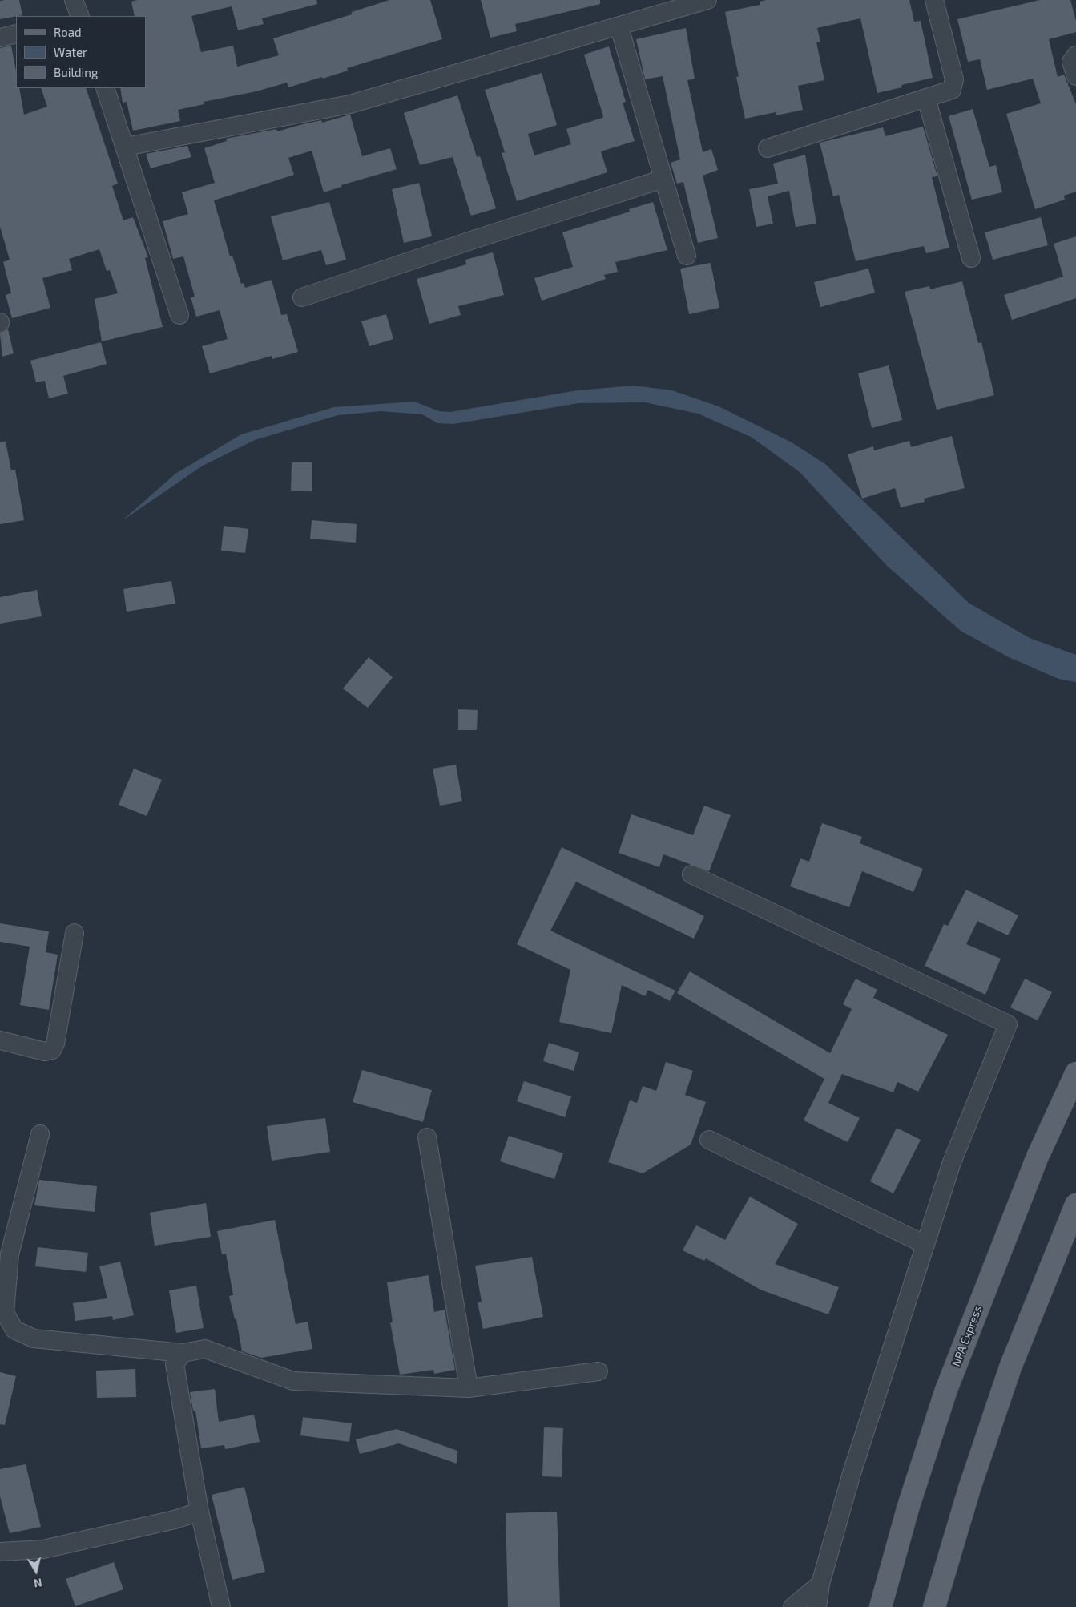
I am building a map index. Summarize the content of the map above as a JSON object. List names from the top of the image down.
{
  "streets": {
    "main road": ["NPA Express"]
  },
  "legend": ["Road", "Water", "Building"],
  "north": "bottom"
}
